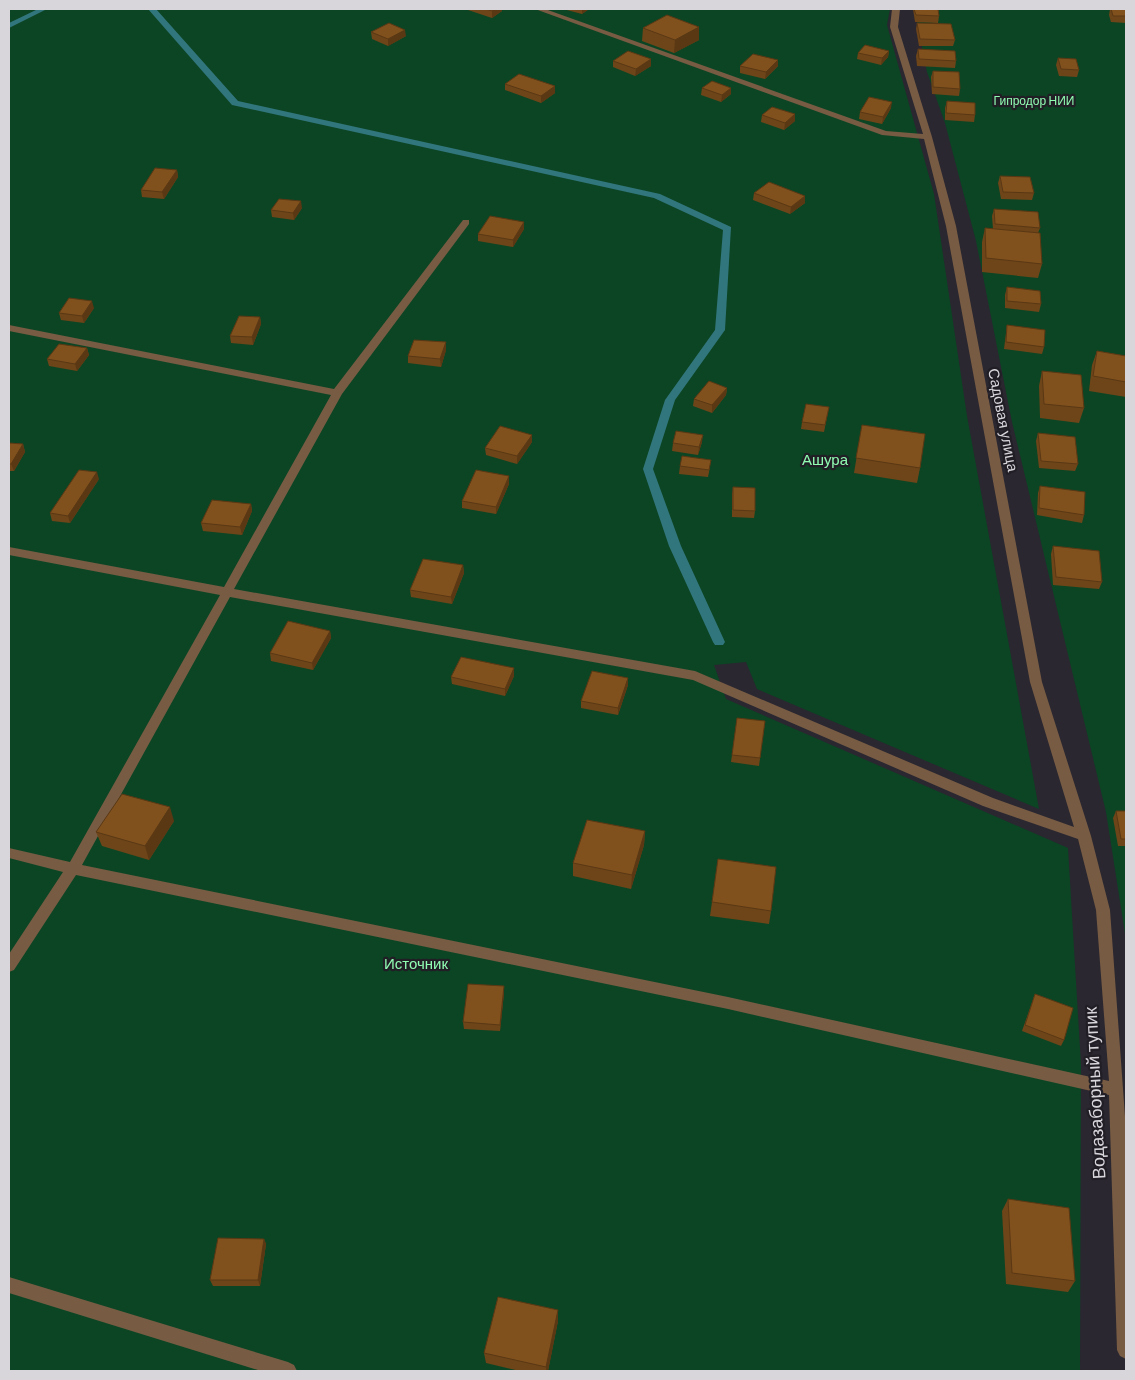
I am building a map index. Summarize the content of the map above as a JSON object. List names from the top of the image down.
{
  "streets": {
    "street": ["Садовая улица", "Водазаборный тупик"]
  },
  "crossings": [
    ["Садовая улица", "Водазаборный тупик"]
  ],
  "parks": ["Гипродор НИИ", "Ашура", "Источник"]
}
